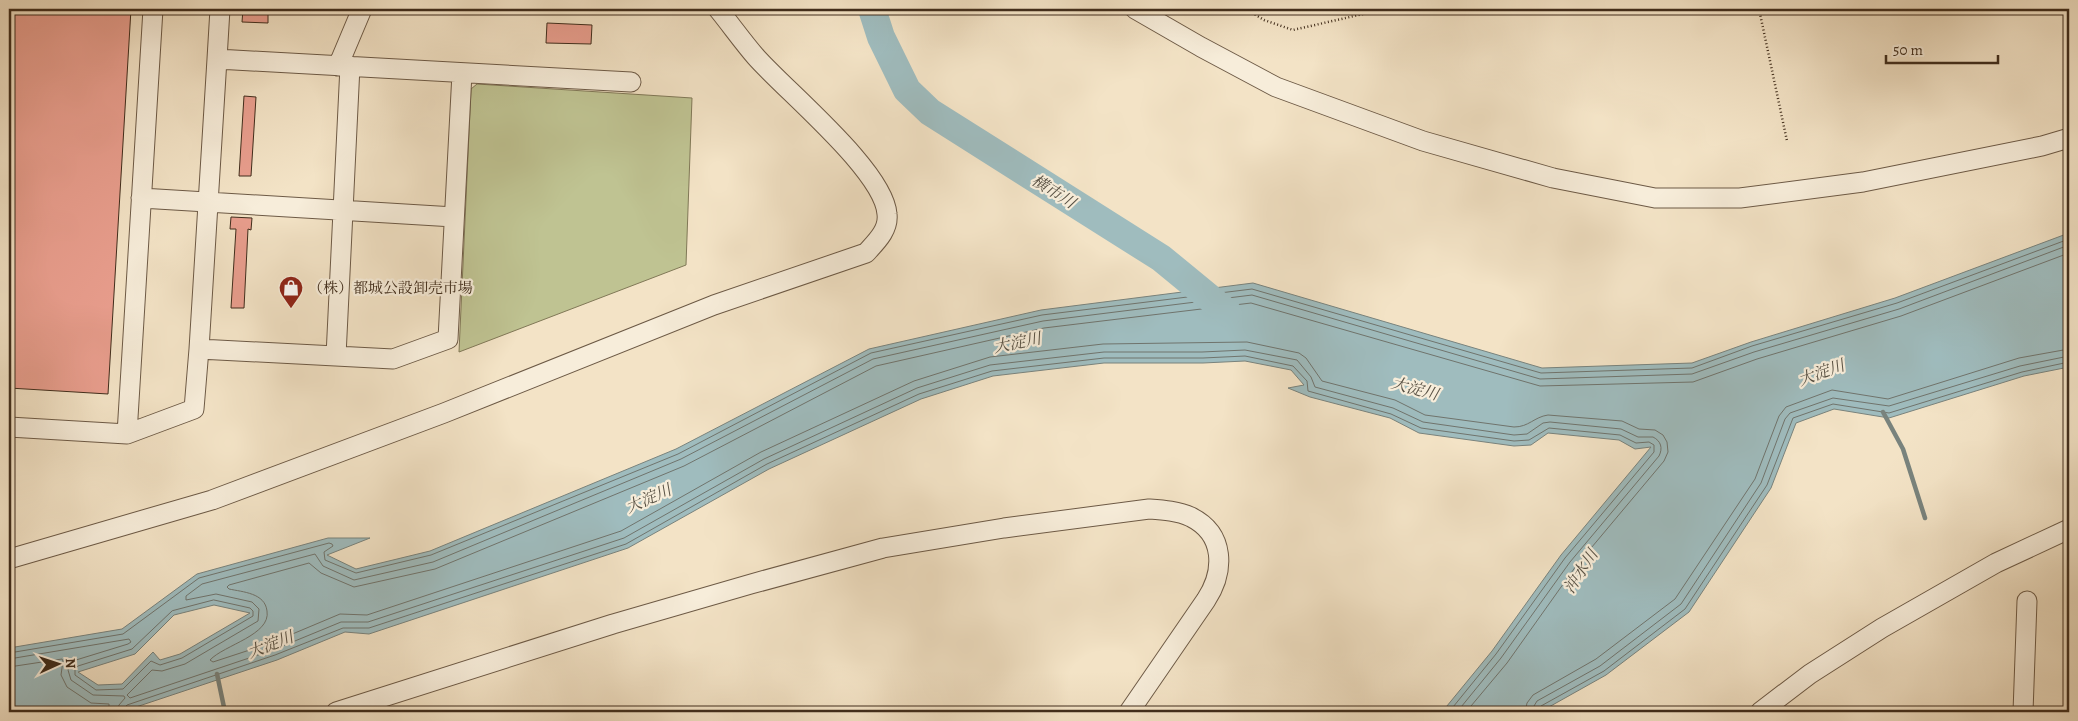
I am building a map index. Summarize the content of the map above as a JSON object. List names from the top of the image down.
{
  "water": ["横市川", "大淀川", "沖水川"],
  "places": {
    "shop": ["（株）都城公設卸売市場"]
  },
  "scale_bar": "50 m",
  "north": "right"
}
